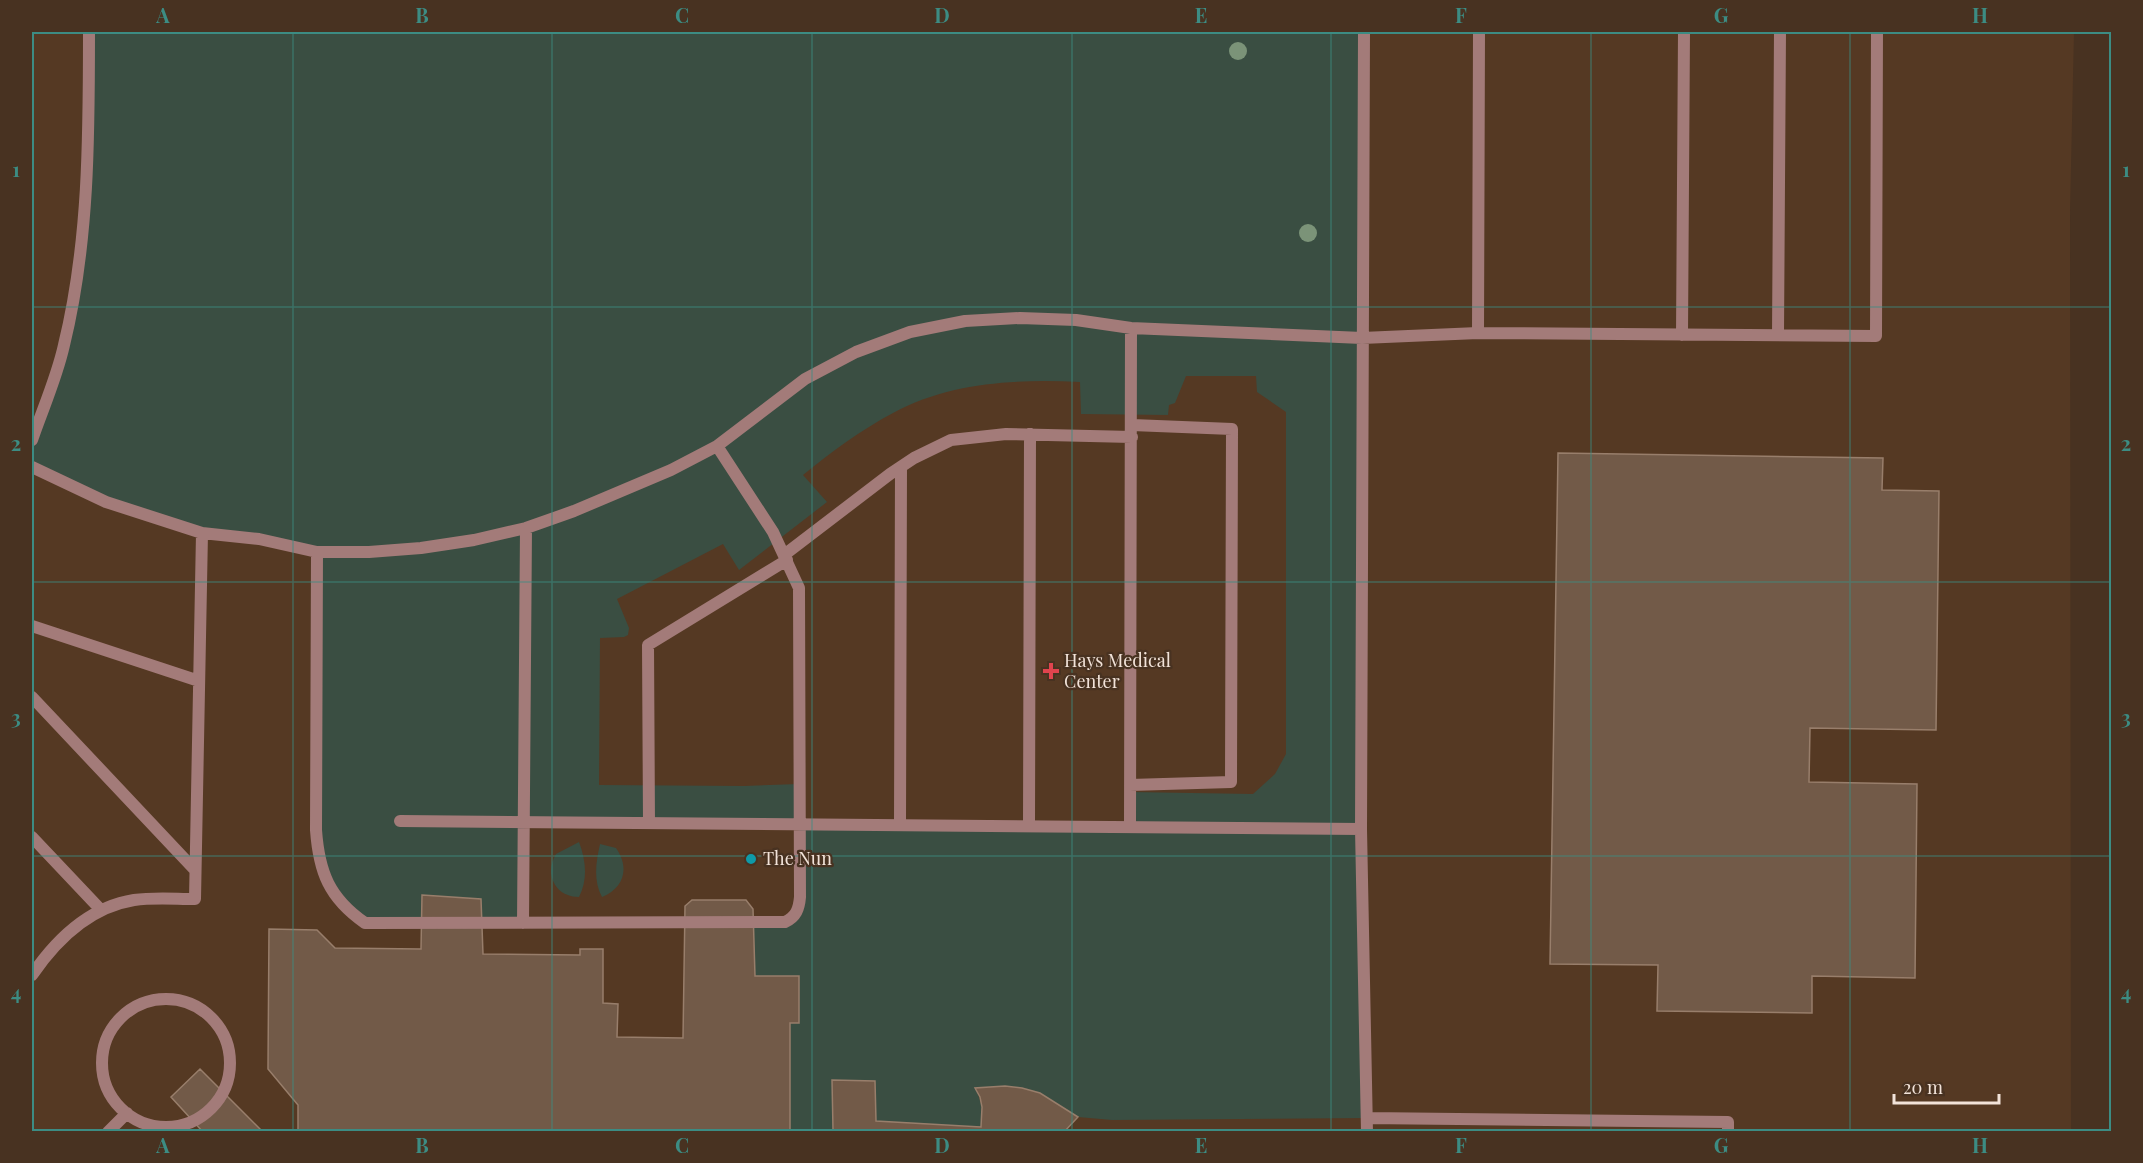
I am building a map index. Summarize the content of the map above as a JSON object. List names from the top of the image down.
{
  "places": {
    "health": ["Hays Medical Center"],
    "other": ["The Nun"]
  },
  "scale_bar": "20 m",
  "grid": {
    "columns": [
      "A",
      "B",
      "C",
      "D",
      "E",
      "F",
      "G",
      "H"
    ],
    "rows": [
      "1",
      "2",
      "3",
      "4"
    ]
  }
}
